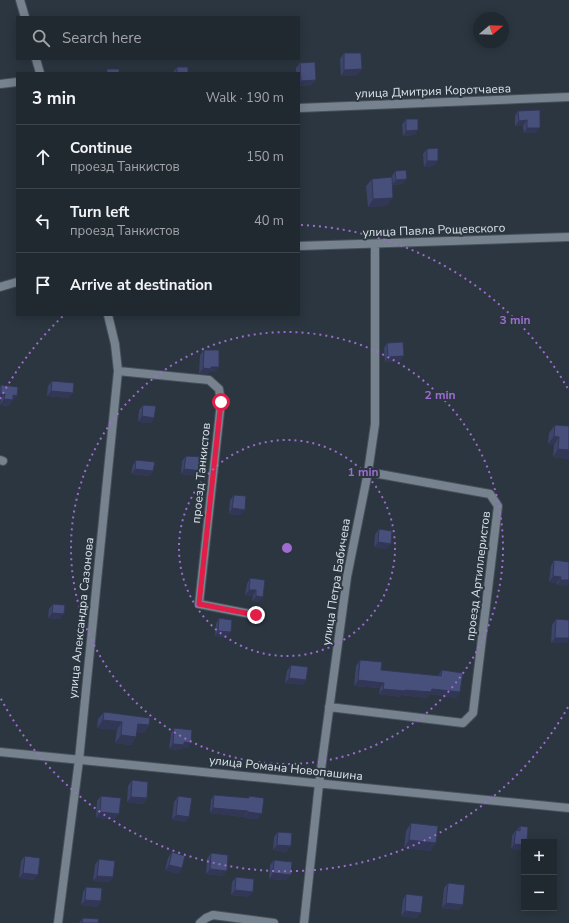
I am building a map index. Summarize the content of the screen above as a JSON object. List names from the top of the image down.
{
  "streets": {
    "street": [
      "улица Дмитрия Коротчаева",
      "улица Павла Рощевского",
      "проезд Танкистов",
      "проезд Артиллеристов",
      "улица Петра Бабичева",
      "улица Александра Сазонова",
      "улица Романа Новопашина"
    ]
  },
  "crossings": [
    ["улица Павла Рощевского", "улица Петра Бабичева"],
    ["проезд Танкистов", "улица Александра Сазонова"],
    ["проезд Артиллеристов", "улица Петра Бабичева"],
    ["улица Петра Бабичева", "улица Романа Новопашина"],
    ["улица Александра Сазонова", "улица Романа Новопашина"]
  ],
  "north": "right",
  "page": {
    "search": "Search here",
    "heading": ["3 min", "Walk · 190 m"],
    "list": [
      ["Continue", "проезд Танкистов", "150 m"],
      ["Turn left", "проезд Танкистов", "40 m"],
      "Arrive at destination"
    ],
    "map_buttons": ["+", "−"]
  },
  "rings": ["3 min", "2 min", "1 min"]
}
